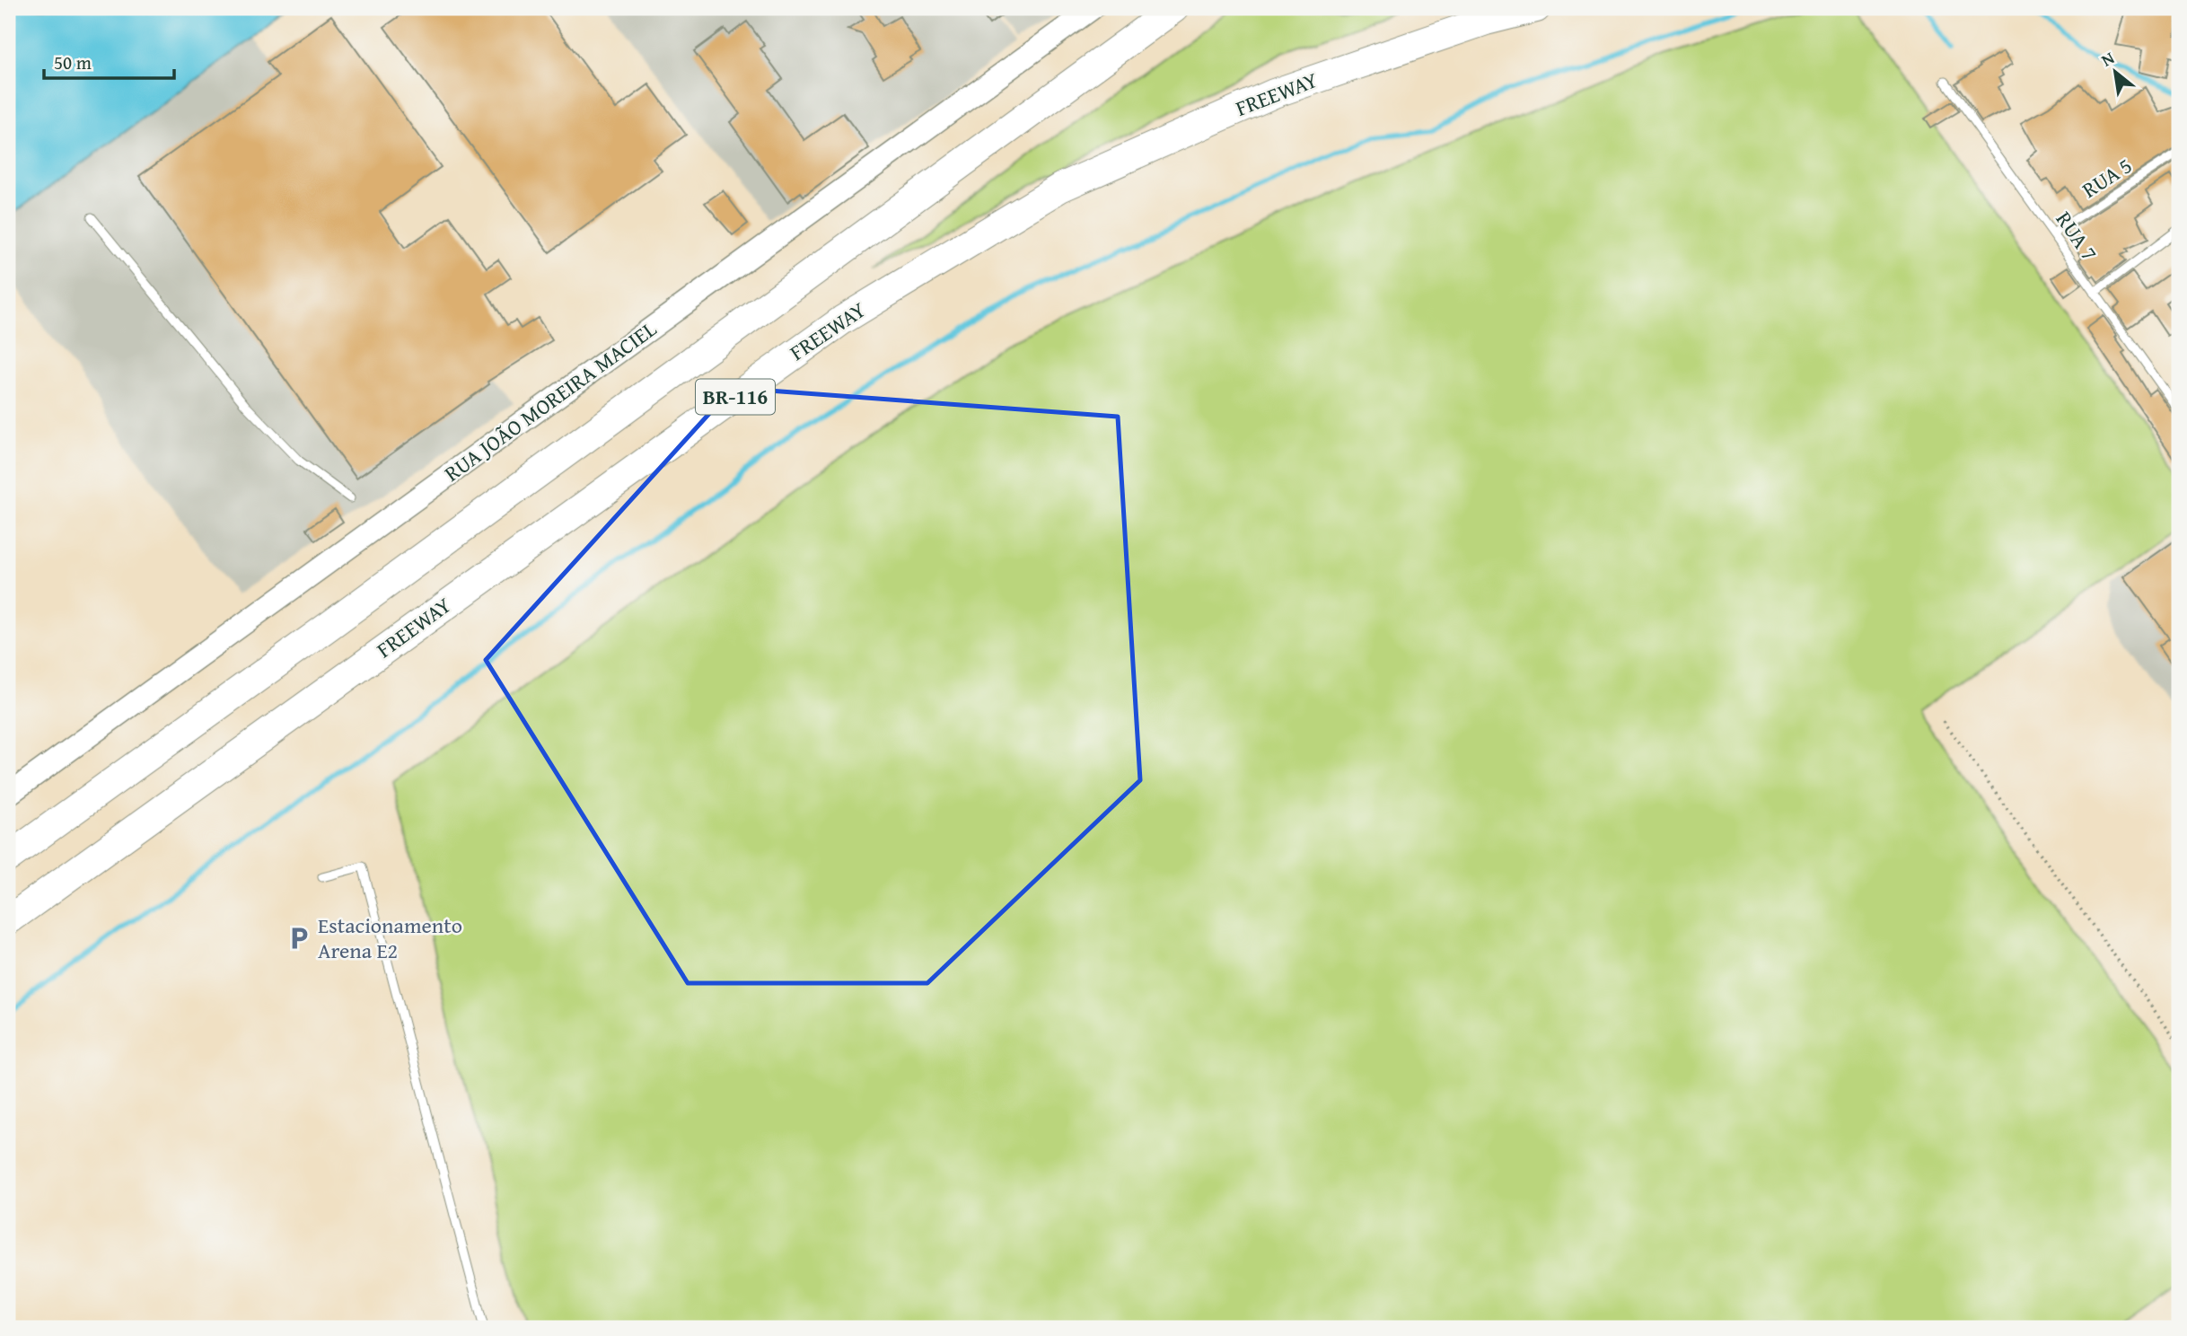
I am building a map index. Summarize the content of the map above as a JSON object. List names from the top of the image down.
{
  "streets": {
    "highway": ["FREEWAY", "BR-116"],
    "street": ["RUA JOÃO MOREIRA MACIEL"],
    "lane": ["RUA 5", "RUA 7"]
  },
  "crossings": [
    ["RUA 5", "RUA 7"]
  ],
  "places": {
    "parking": ["Estacionamento Arena E2"]
  },
  "scale_bar": "50 m",
  "north": "top left"
}
